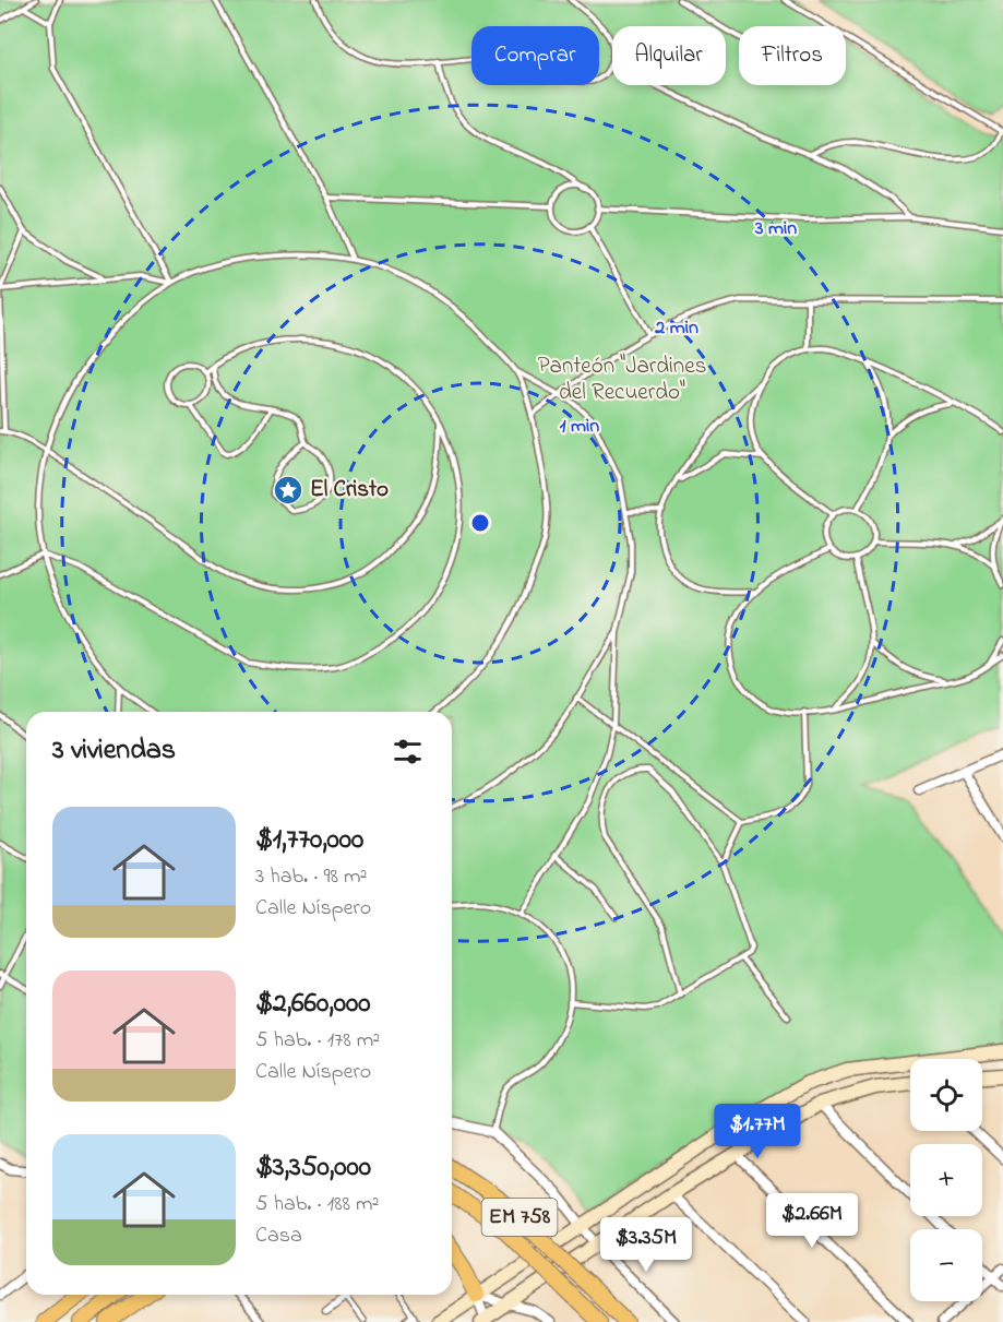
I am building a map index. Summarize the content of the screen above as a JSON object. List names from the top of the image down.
{
  "streets": {
    "highway": ["EM 758"]
  },
  "parks": ["Panteón \"Jardines del Recuerdo\""],
  "places": {
    "place": ["El Cristo"]
  },
  "page": {
    "chip": ["Comprar", "Alquilar", "Filtros"],
    "heading": "3 viviendas",
    "list": [
      {
        "name": "$1,770,000",
        "note": "3 hab. · 98 m² · Calle Níspero"
      },
      {
        "name": "$2,660,000",
        "note": "5 hab. · 178 m² · Calle Níspero"
      },
      {
        "name": "$3,350,000",
        "note": "5 hab. · 188 m² · Casa"
      }
    ],
    "map_buttons": ["+", "−"],
    "price": ["$1.77M", "$2.66M", "$3.35M"]
  },
  "rings": ["3 min", "2 min", "1 min"]
}
